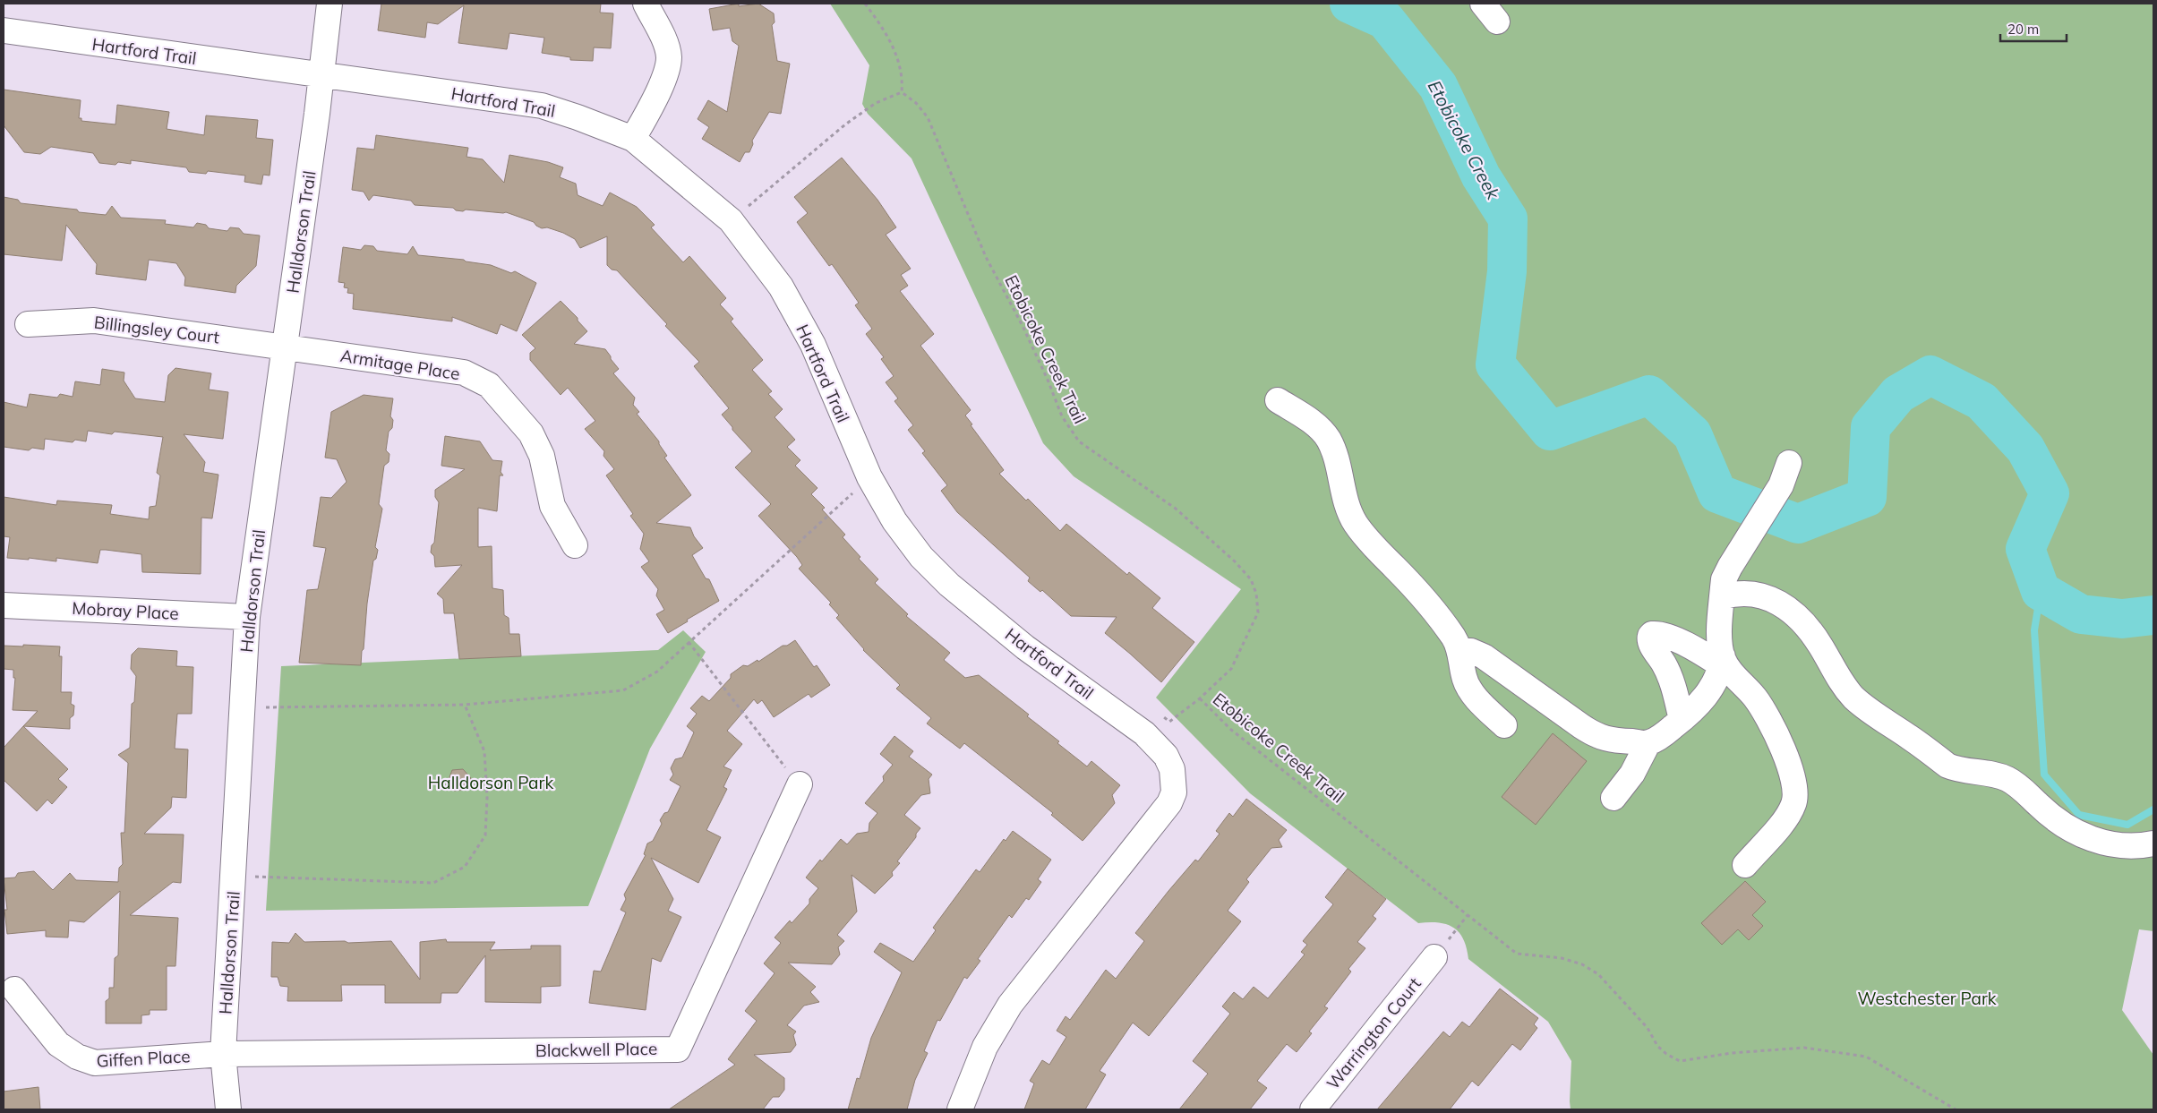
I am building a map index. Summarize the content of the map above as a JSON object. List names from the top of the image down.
{
  "streets": {
    "street": [
      "Hartford Trail",
      "Halldorson Trail",
      "Billingsley Court",
      "Armitage Place",
      "Mobray Place",
      "Warrington Court",
      "Blackwell Place",
      "Giffen Place"
    ],
    "path": ["Etobicoke Creek Trail"]
  },
  "crossings": [
    ["Hartford Trail", "Halldorson Trail"],
    ["Halldorson Trail", "Billingsley Court"],
    ["Halldorson Trail", "Armitage Place"],
    ["Halldorson Trail", "Mobray Place"],
    ["Halldorson Trail", "Blackwell Place"],
    ["Halldorson Trail", "Giffen Place"],
    ["Billingsley Court", "Armitage Place"],
    ["Blackwell Place", "Giffen Place"]
  ],
  "water": ["Etobicoke Creek"],
  "parks": ["Halldorson Park", "Westchester Park"],
  "scale_bar": "20 m"
}
